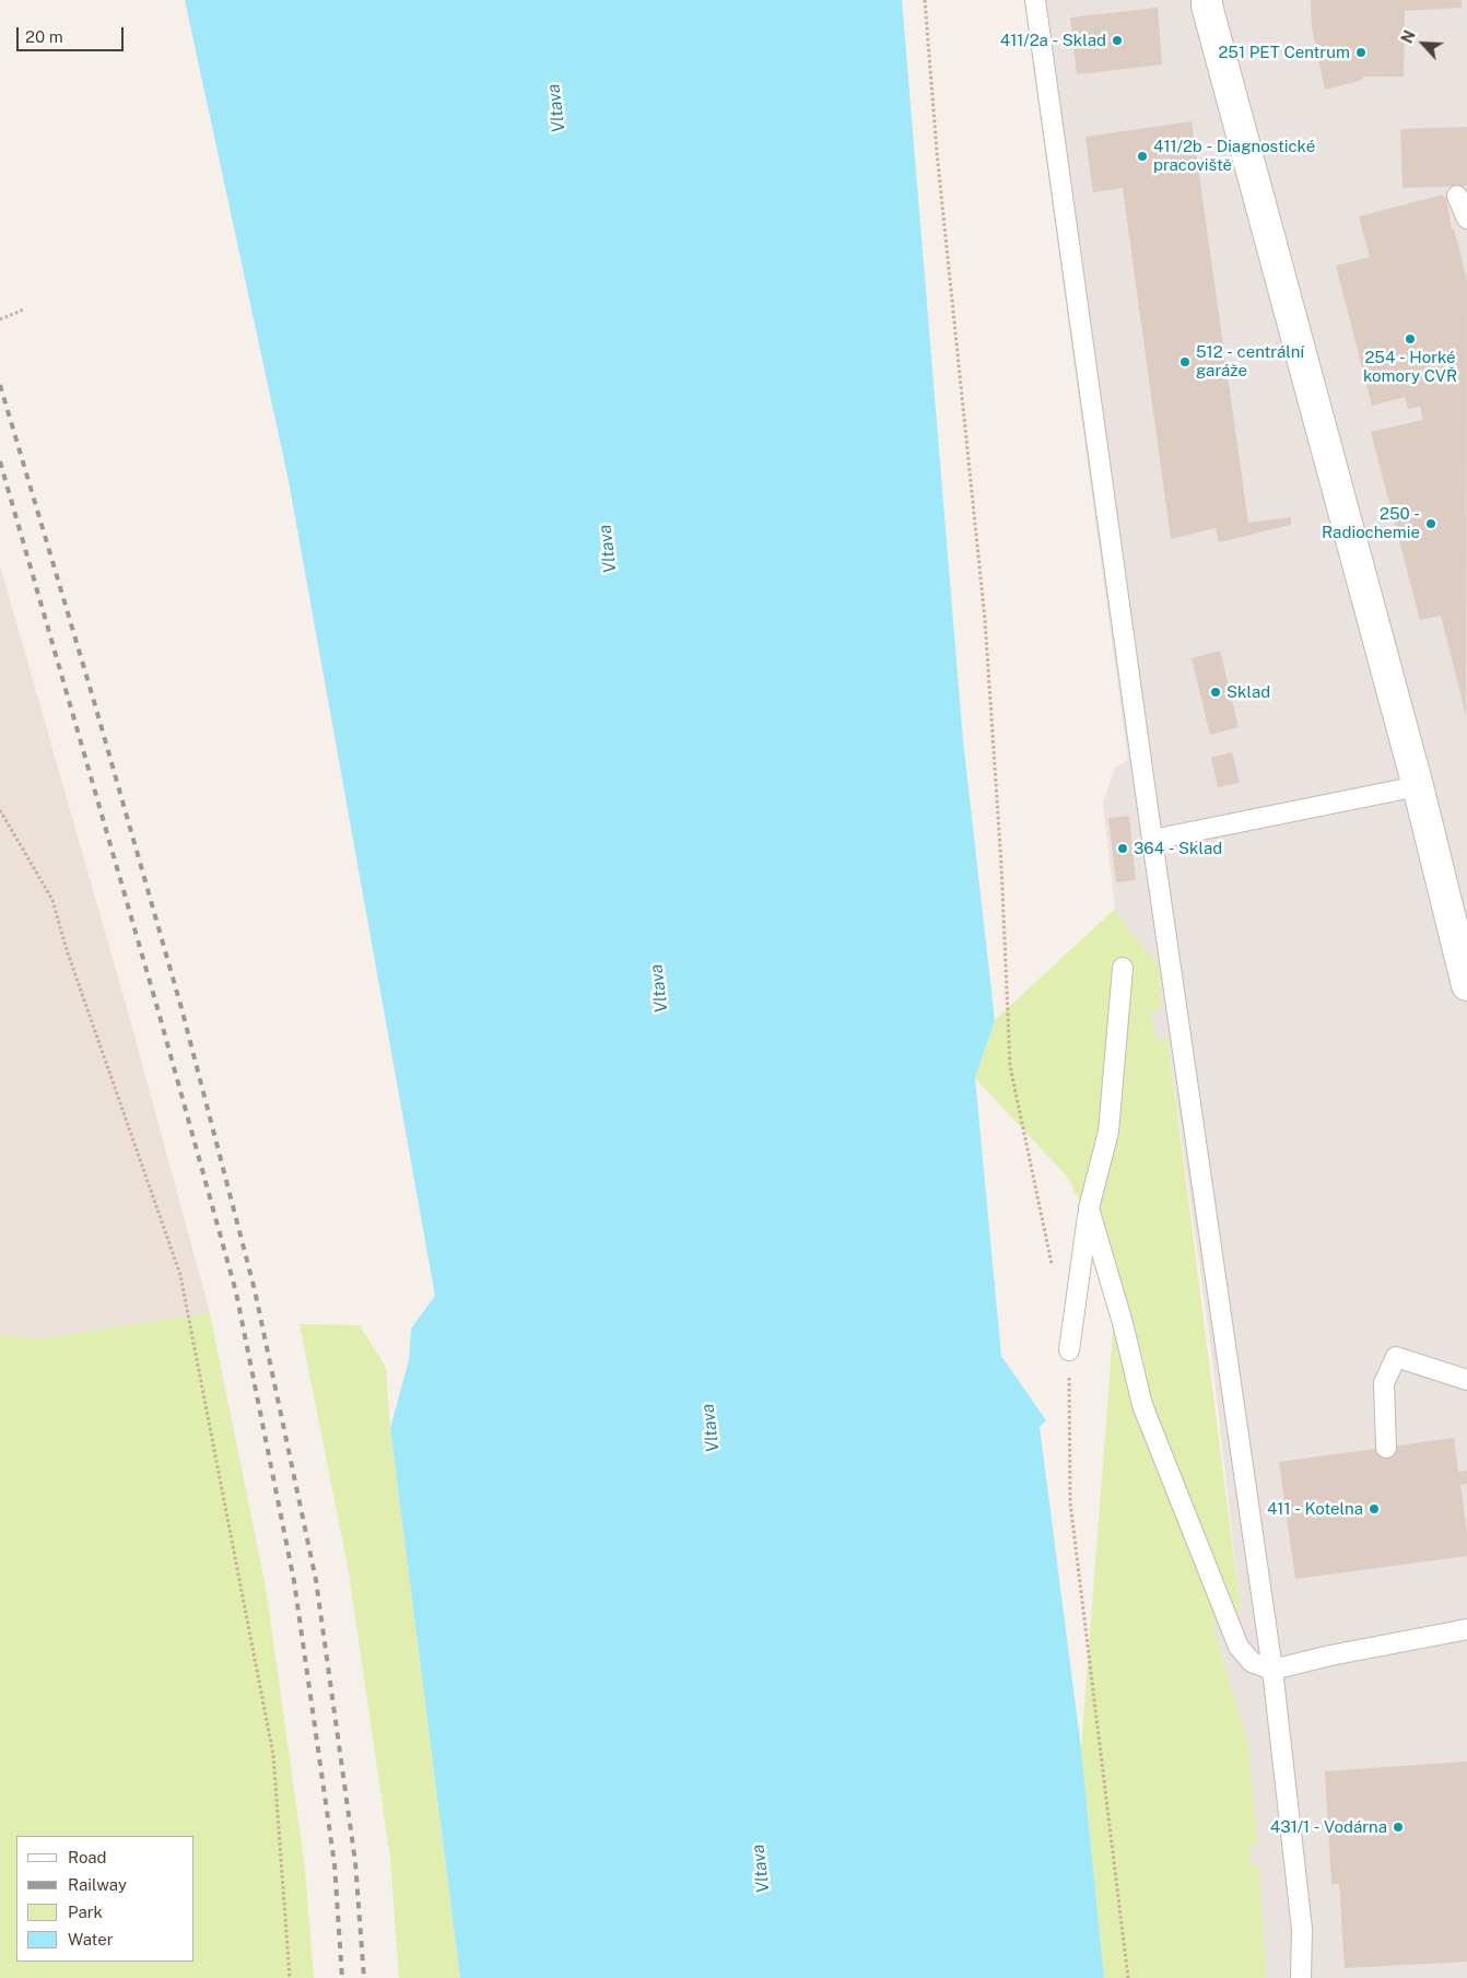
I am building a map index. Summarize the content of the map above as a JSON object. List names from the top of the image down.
{
  "water": ["Vltava"],
  "places": [
    "411/2a - Sklad",
    "251 PET Centrum",
    "411/2b - Diagnostické pracoviště",
    "254 - Horké komory CVŘ",
    "512 - centrální garáže",
    "250 - Radiochemie",
    "Sklad",
    "364 - Sklad",
    "411 - Kotelna",
    "431/1 - Vodárna"
  ],
  "legend": [
    "Road",
    "Railway",
    "Park",
    "Water"
  ],
  "scale_bar": "20 m",
  "north": "top left"
}
